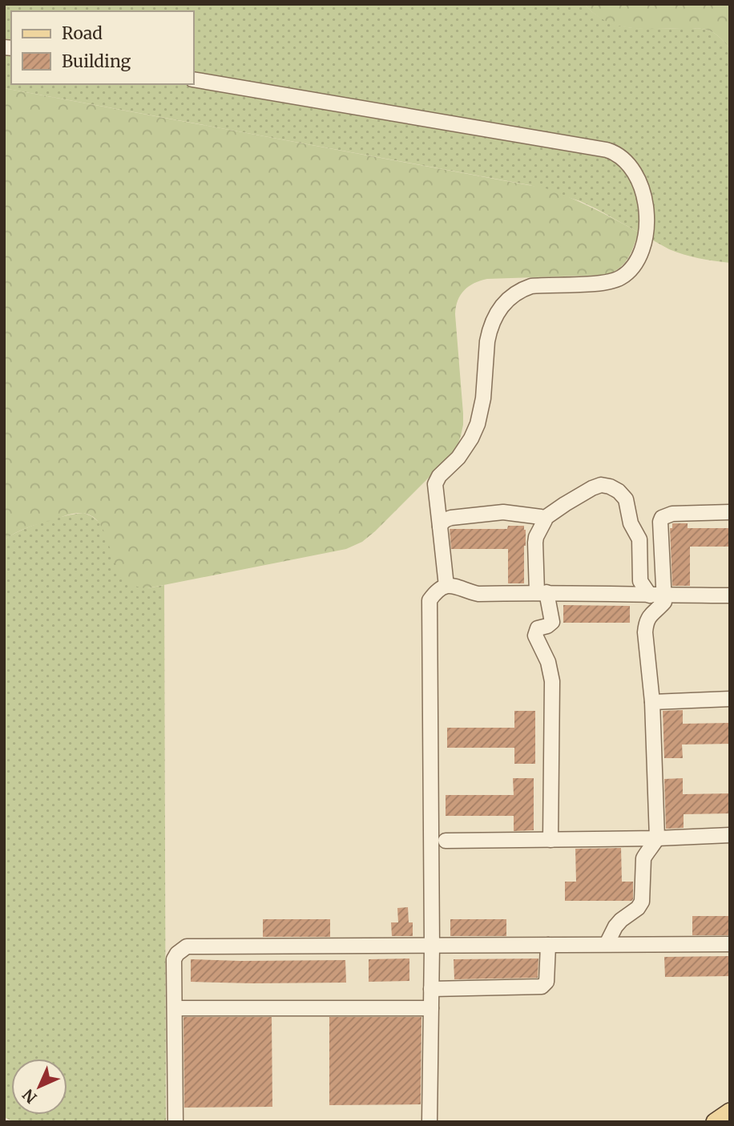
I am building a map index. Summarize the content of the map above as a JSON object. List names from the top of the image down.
{
  "legend": ["Road", "Building"],
  "north": "bottom left"
}
